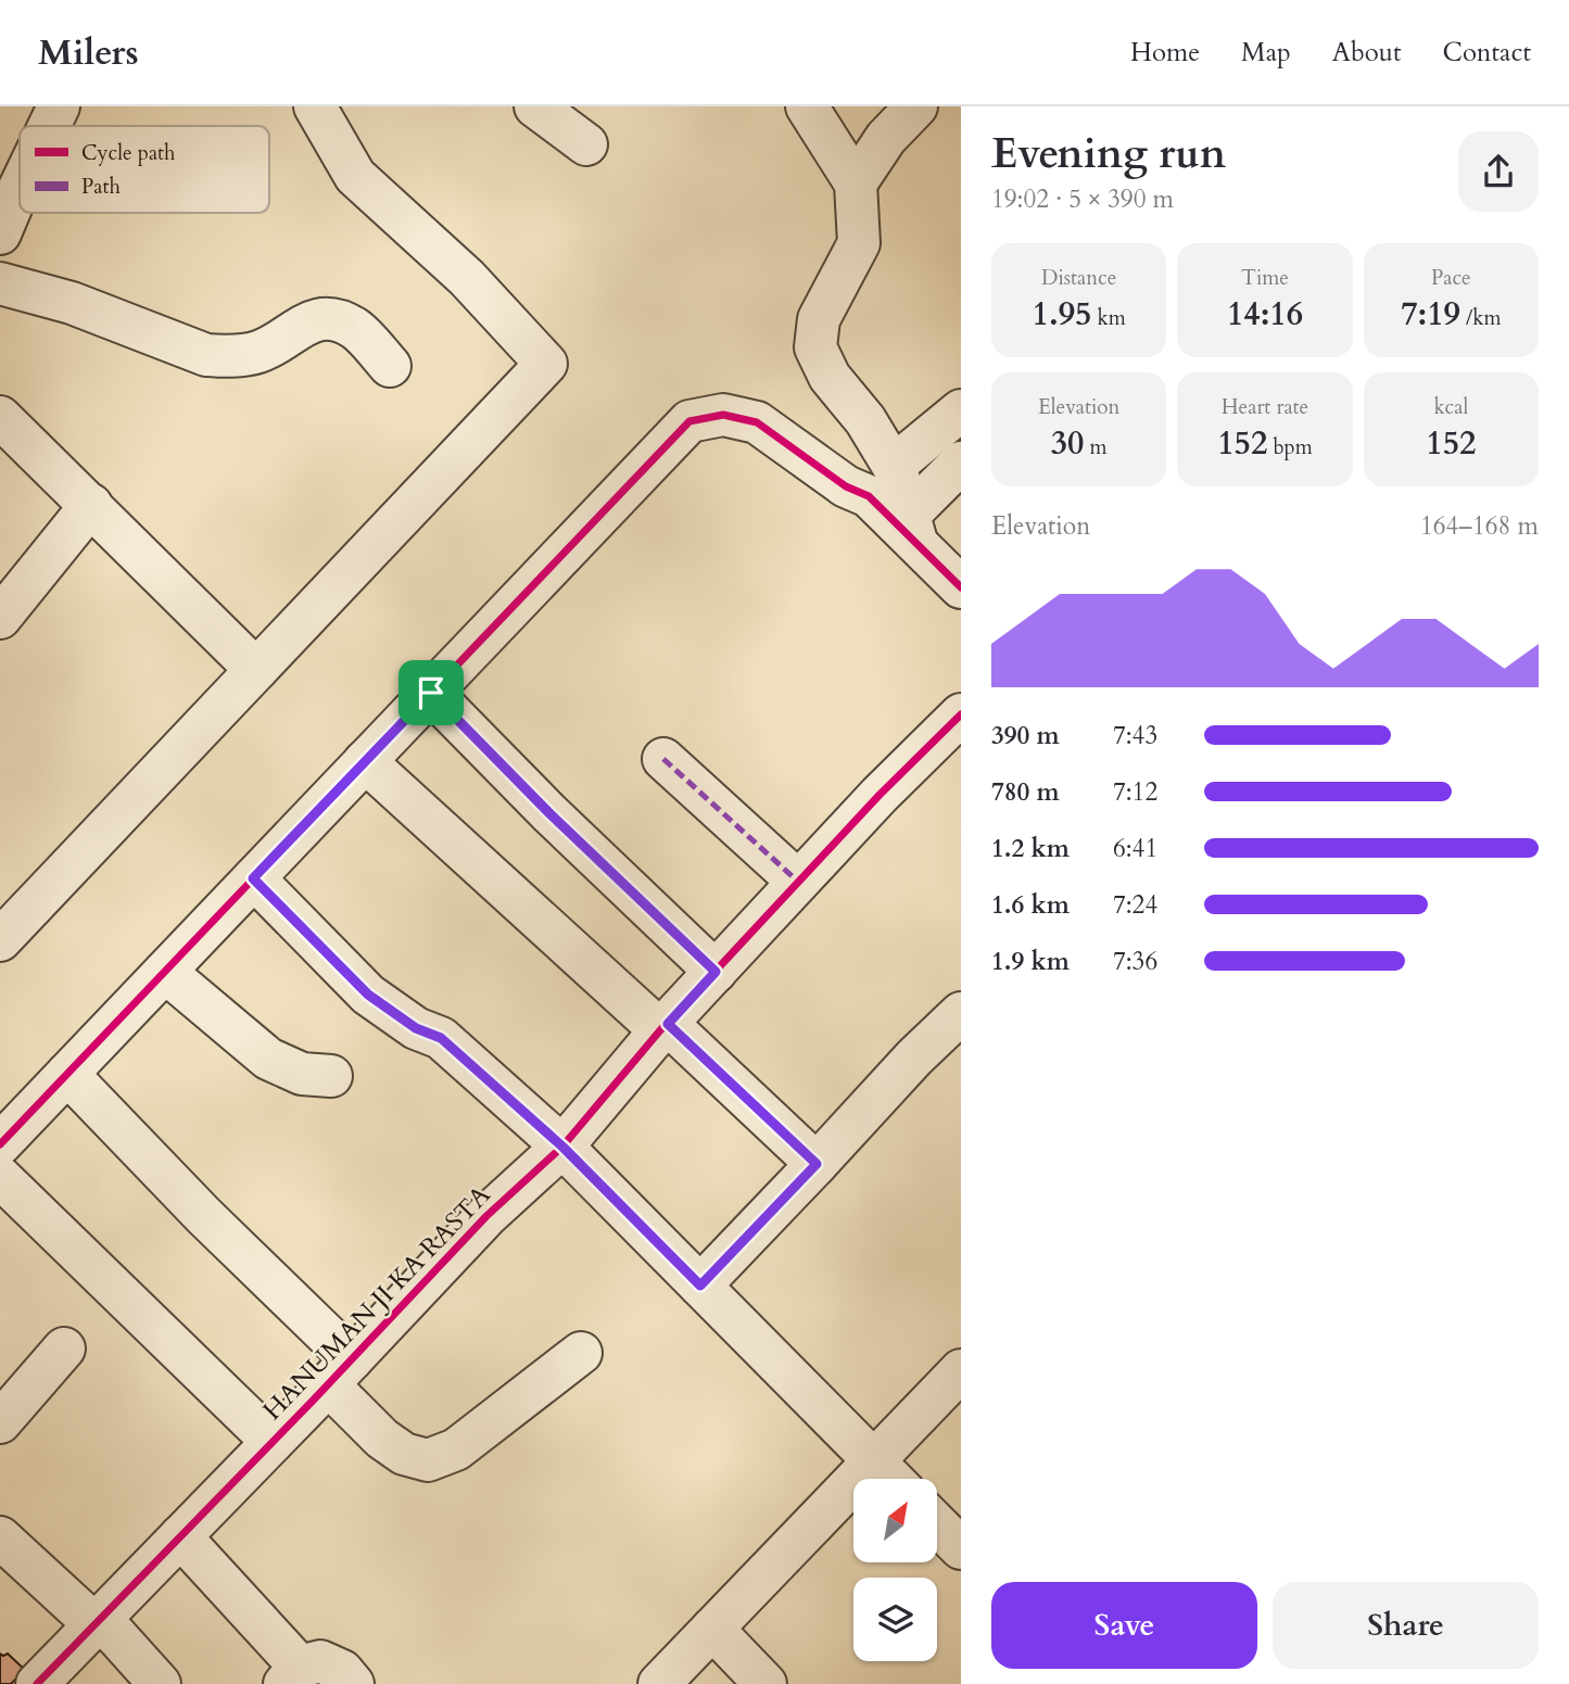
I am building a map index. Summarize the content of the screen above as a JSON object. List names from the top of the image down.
{
  "streets": {
    "street": ["HANUMAN JI KA RASTA"]
  },
  "legend": ["Cycle path", "Path"],
  "north": "top right",
  "page": {
    "header": "Milers",
    "nav": [
      "Home",
      "Map",
      "About",
      "Contact"
    ],
    "heading": ["Evening run", "19:02 · 5 × 390 m"],
    "stats": [
      ["Distance", "1.95 km"],
      ["Time", "14:16"],
      ["Pace", "7:19 /km"],
      ["Elevation", "30 m"],
      ["Heart rate", "152 bpm"],
      ["kcal", "152"]
    ],
    "chart": ["Elevation", "164–168 m"],
    "list": [
      {
        "name": "390 m",
        "note": "7:43"
      },
      {
        "name": "780 m",
        "note": "7:12"
      },
      {
        "name": "1.2 km",
        "note": "6:41"
      },
      {
        "name": "1.6 km",
        "note": "7:24"
      },
      {
        "name": "1.9 km",
        "note": "7:36"
      }
    ],
    "buttons": ["Save", "Share"]
  }
}
